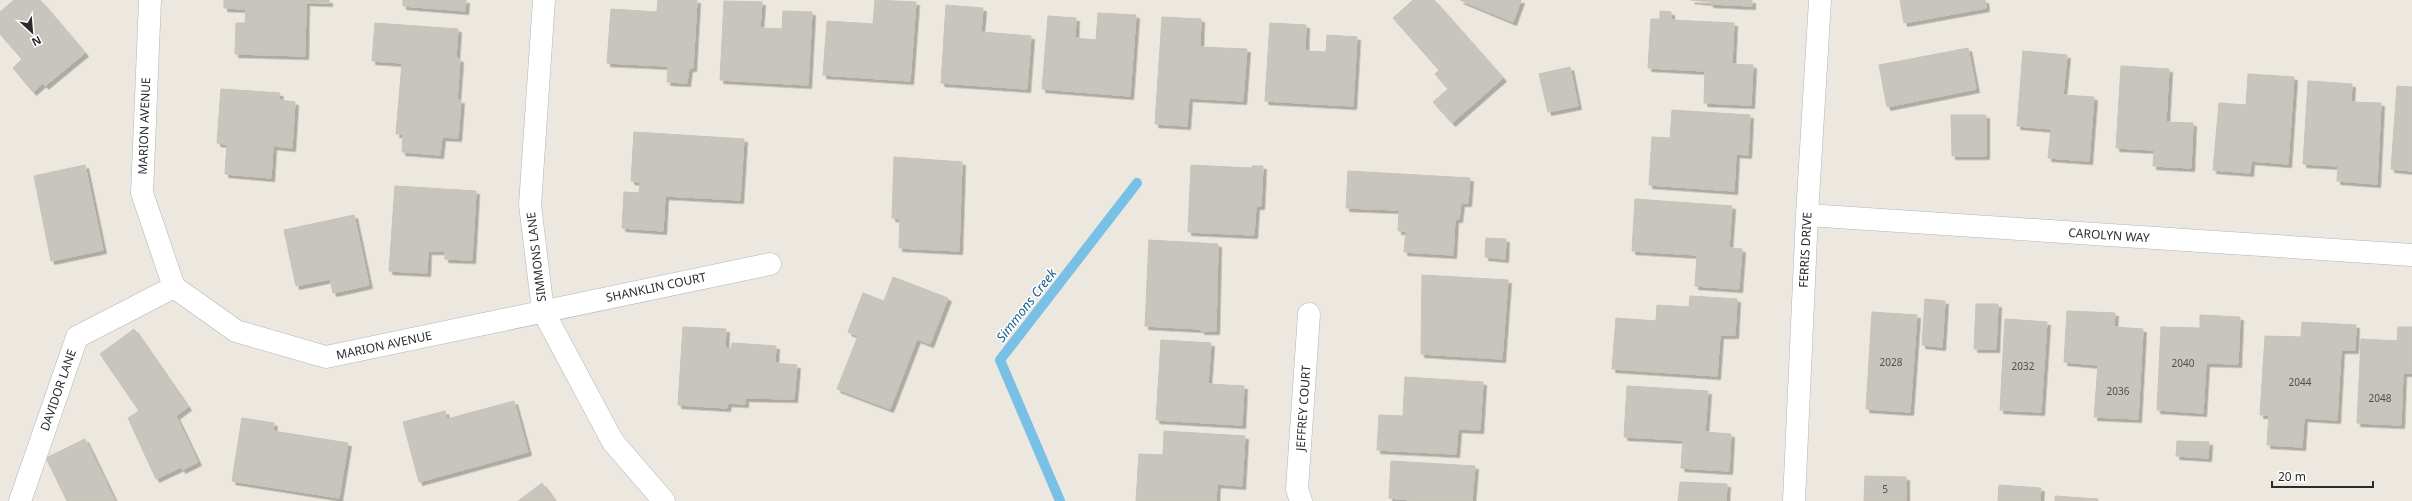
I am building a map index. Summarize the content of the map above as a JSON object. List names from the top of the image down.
{
  "streets": {
    "street": [
      "MARION AVENUE",
      "CAROLYN WAY",
      "FERRIS DRIVE",
      "SIMMONS LANE",
      "SHANKLIN COURT",
      "DAVIDOR LANE",
      "JEFFREY COURT"
    ]
  },
  "crossings": [
    ["MARION AVENUE", "SIMMONS LANE"],
    ["MARION AVENUE", "SHANKLIN COURT"],
    ["MARION AVENUE", "DAVIDOR LANE"],
    ["CAROLYN WAY", "FERRIS DRIVE"],
    ["SIMMONS LANE", "SHANKLIN COURT"]
  ],
  "water": ["Simmons Creek"],
  "house_numbers": [
    "2028",
    "2040",
    "2032",
    "2044",
    "2036",
    "2048",
    "5"
  ],
  "scale_bar": "20 m",
  "north": "bottom right"
}
